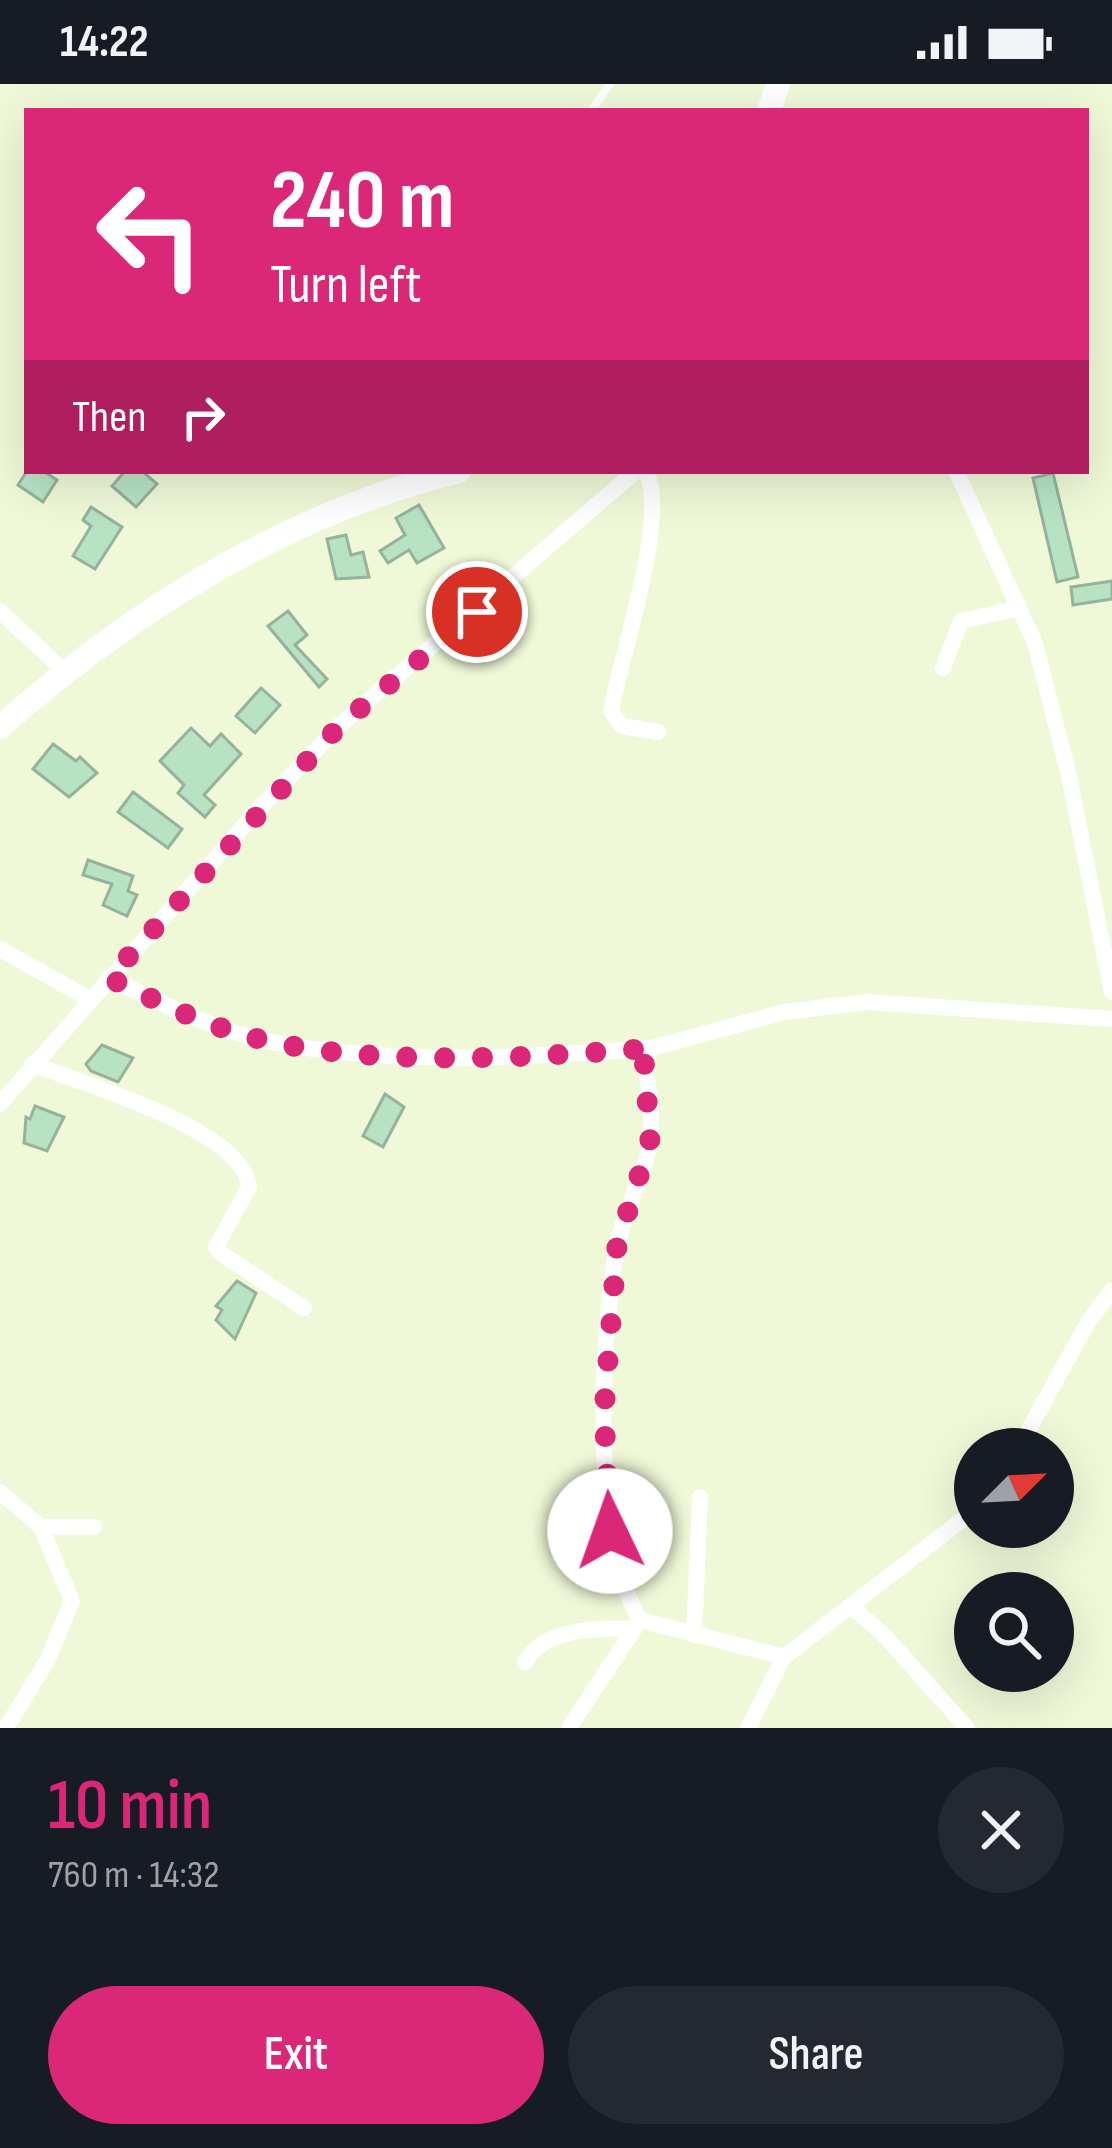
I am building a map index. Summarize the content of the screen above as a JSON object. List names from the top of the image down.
{
  "north": "top right",
  "page": {
    "status": "14:22",
    "turn": ["240 m", "Turn left"],
    "then": "Then",
    "heading": ["10 min", "760 m · 14:32"],
    "buttons": ["Exit", "Share"]
  }
}
